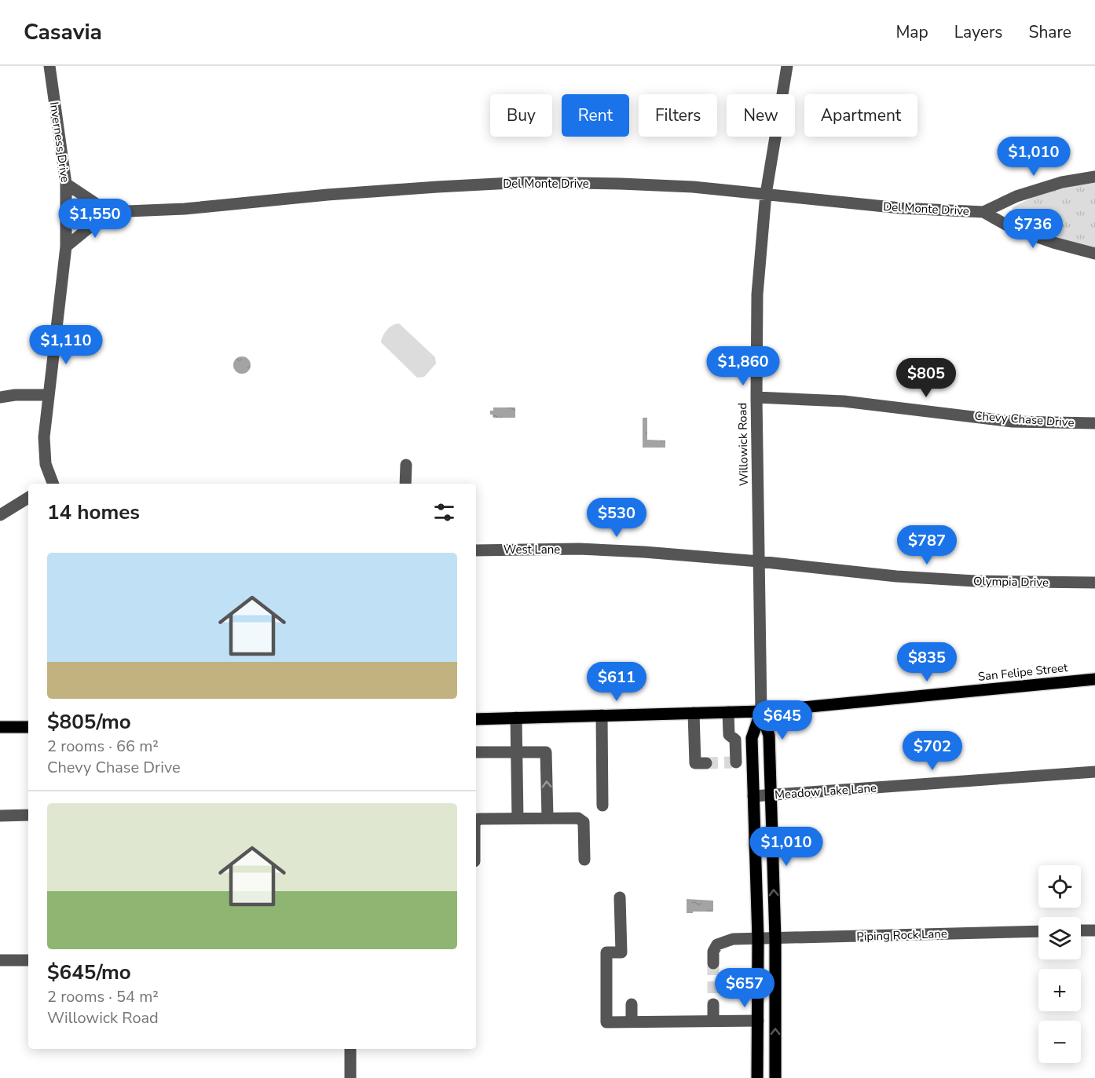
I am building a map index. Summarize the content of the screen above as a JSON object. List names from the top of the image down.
{
  "streets": {
    "main road": ["Willowick Road", "San Felipe Street"],
    "street": [
      "Inverness Drive",
      "Del Monte Drive",
      "Chevy Chase Drive",
      "West Lane",
      "Olympia Drive",
      "Meadow Lake Lane",
      "Piping Rock Lane"
    ]
  },
  "crossings": [
    ["Del Monte Drive", "Willowick Road"],
    ["Chevy Chase Drive", "Willowick Road"],
    ["Willowick Road", "West Lane"],
    ["Willowick Road", "Olympia Drive"],
    ["Willowick Road", "San Felipe Street"],
    ["Willowick Road", "Meadow Lake Lane"],
    ["Willowick Road", "Piping Rock Lane"],
    ["West Lane", "Olympia Drive"]
  ],
  "page": {
    "header": "Casavia",
    "nav": ["Map", "Layers", "Share"],
    "chip": [
      "Buy",
      "Rent",
      "Filters",
      "New",
      "Apartment"
    ],
    "price": [
      "$1,010",
      "$1,550",
      "$736",
      "$1,110",
      "$1,860",
      "$805",
      "$530",
      "$787",
      "$835",
      "$611",
      "$645",
      "$702",
      "$1,010",
      "$657"
    ],
    "heading": "14 homes",
    "list": [
      {
        "name": "$805/mo",
        "note": "2 rooms · 66 m² · Chevy Chase Drive"
      },
      {
        "name": "$645/mo",
        "note": "2 rooms · 54 m² · Willowick Road"
      }
    ],
    "map_buttons": ["+", "−"]
  }
}
